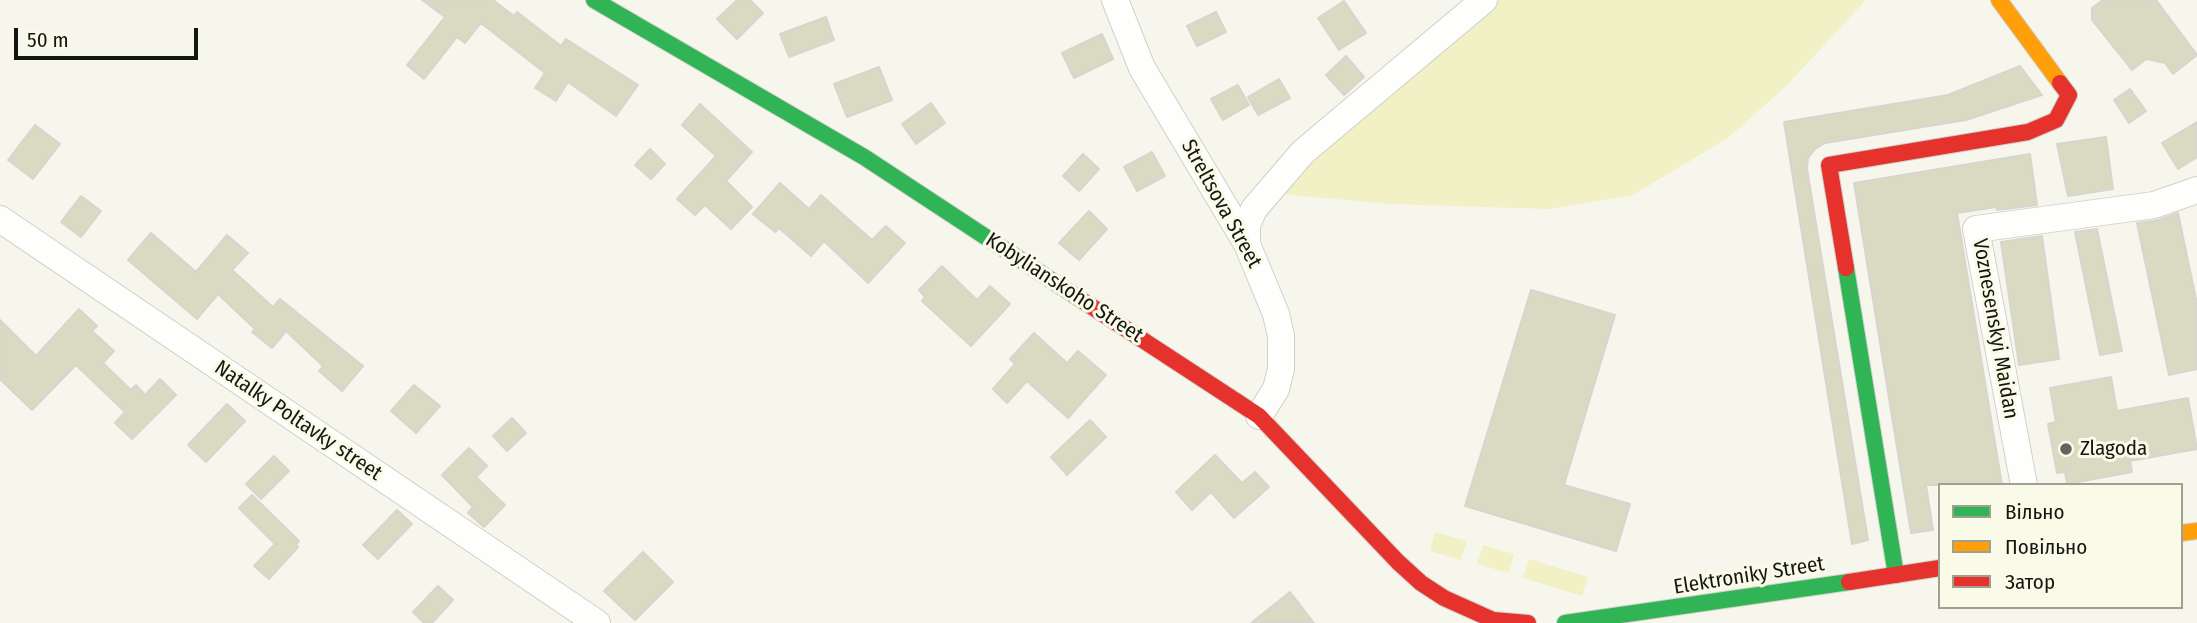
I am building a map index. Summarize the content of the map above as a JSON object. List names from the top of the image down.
{
  "streets": {
    "main road": ["Kobylianskoho Street", "Elektroniky Street"],
    "street": ["Streltsova Street", "Voznesenskyi Maidan", "Natalky Poltavky street"]
  },
  "crossings": [
    ["Streltsova Street", "Kobylianskoho Street"]
  ],
  "places": ["Zlagoda"],
  "legend": ["Вільно", "Повільно", "Затор"],
  "scale_bar": "50 m"
}
